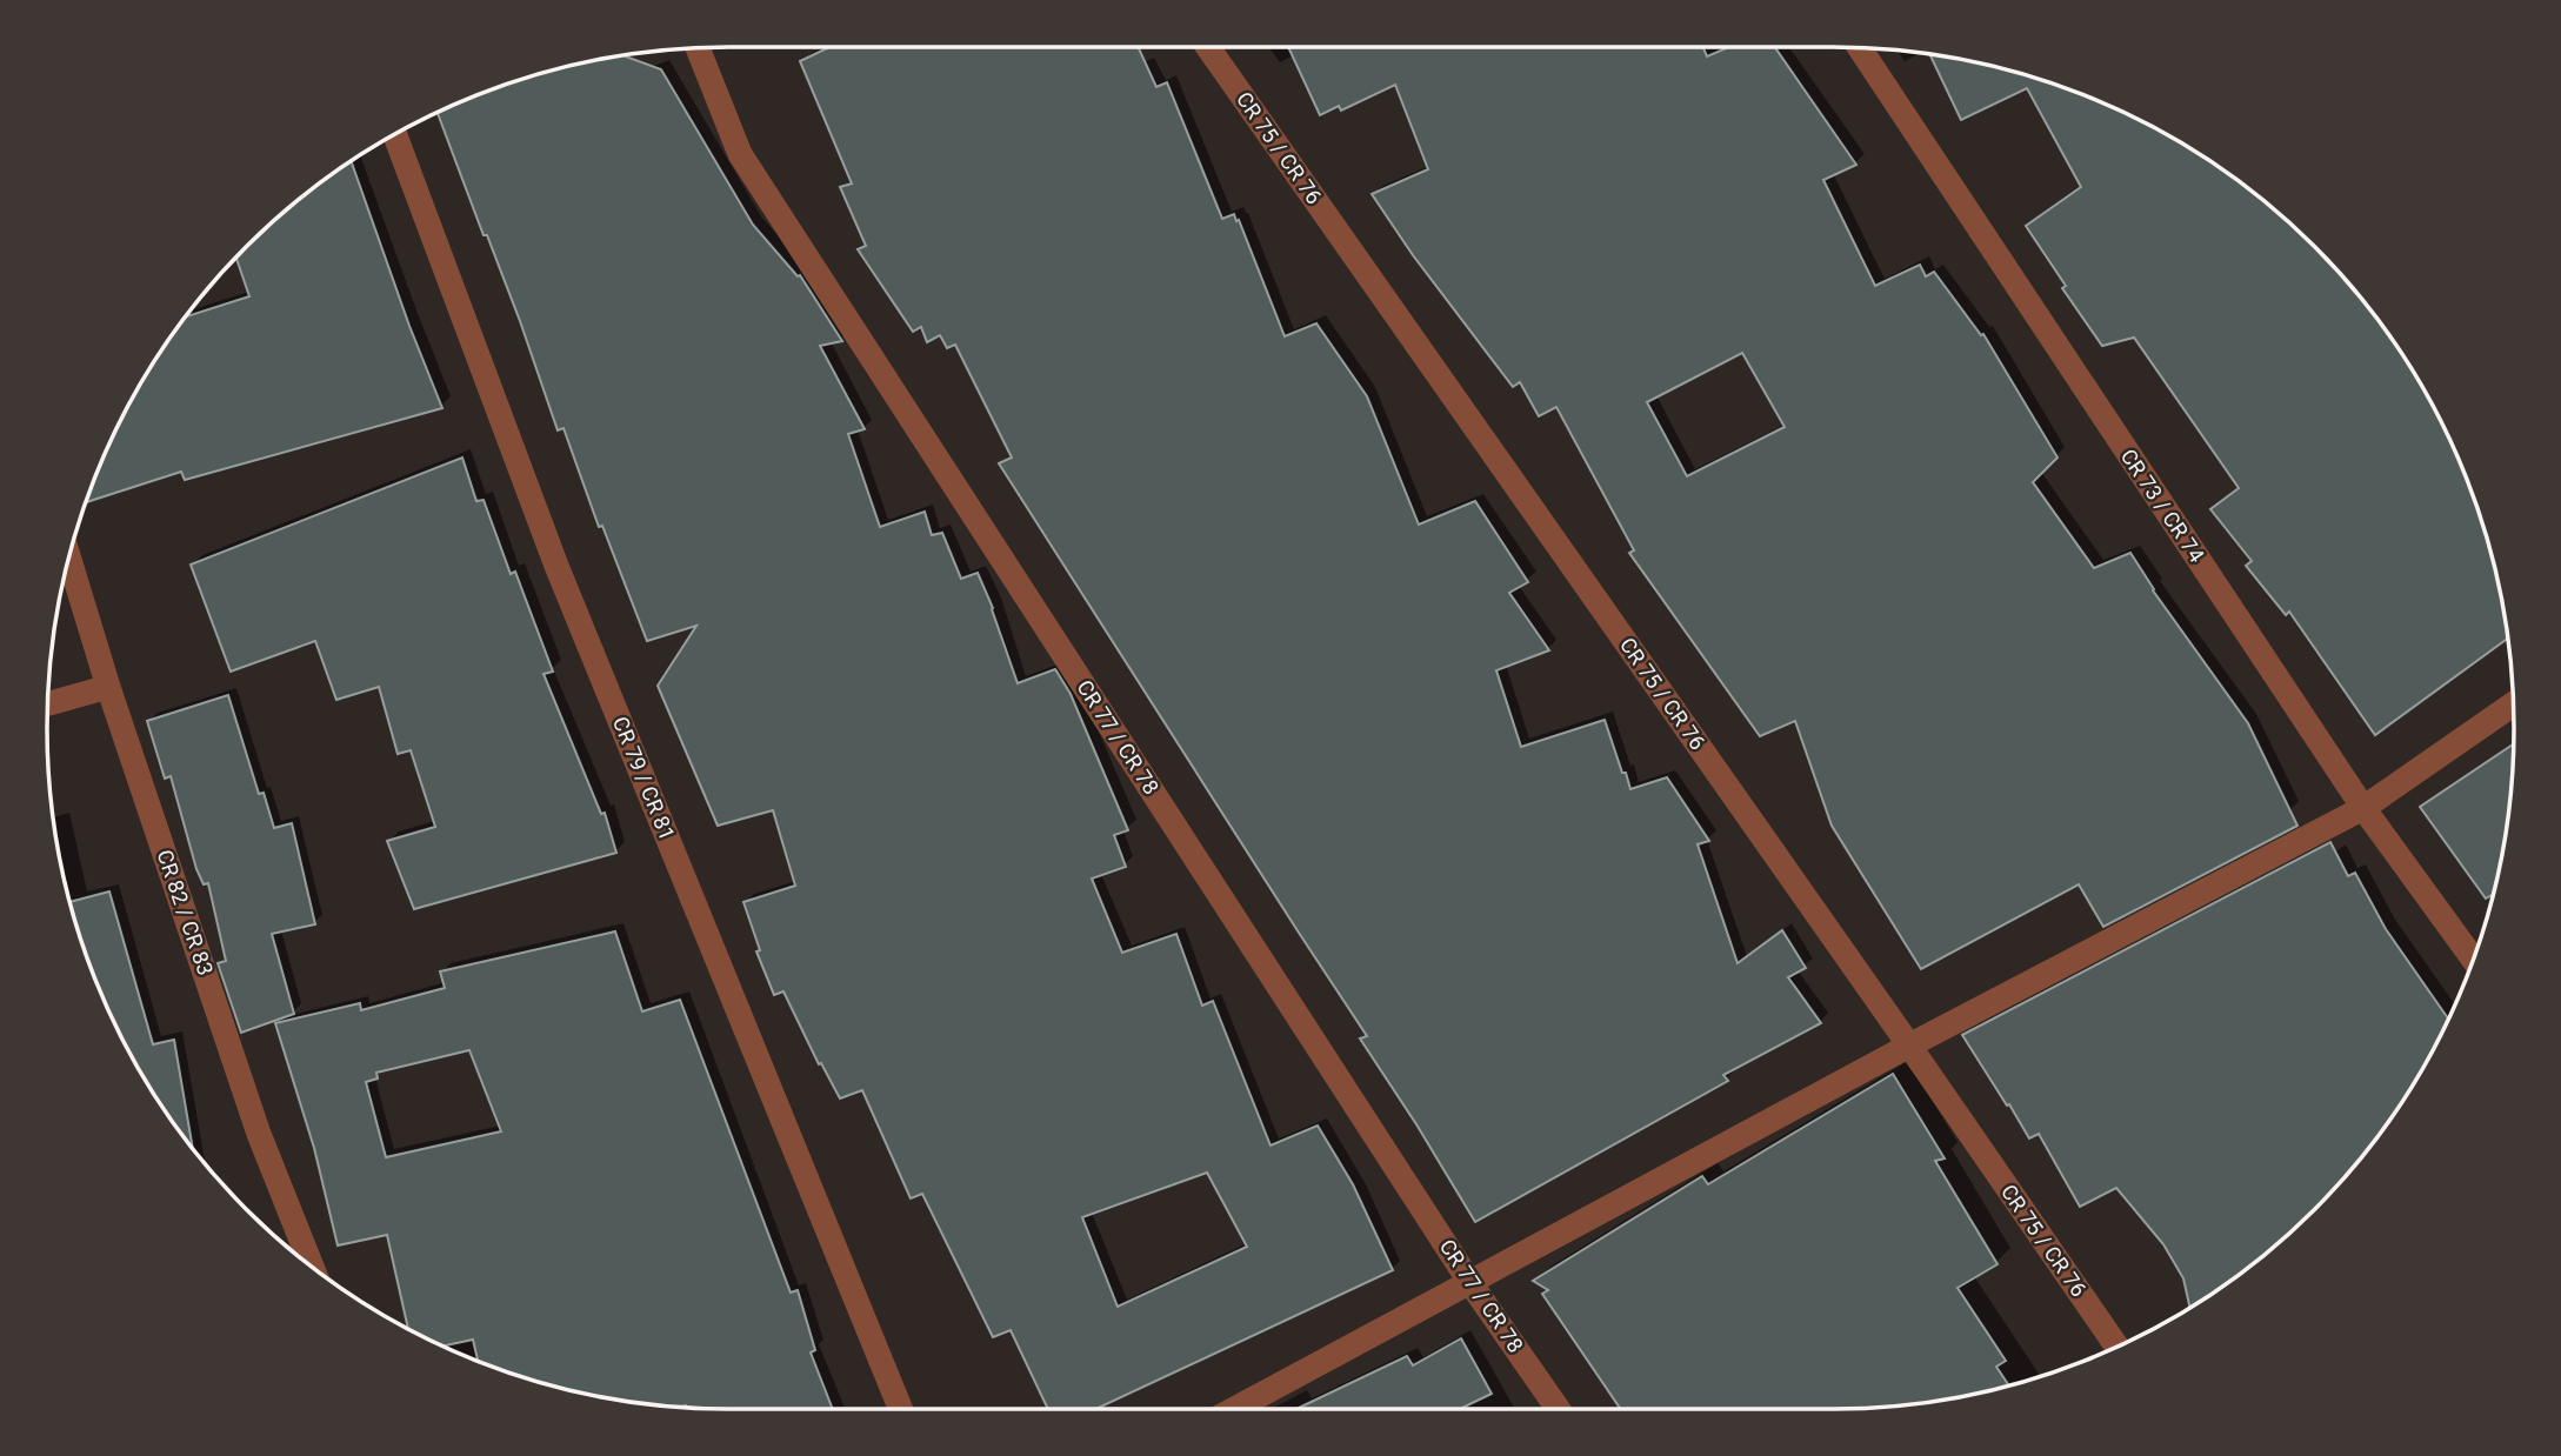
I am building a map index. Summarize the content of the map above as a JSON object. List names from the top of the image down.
{
  "streets": {
    "street": [
      "CR 75 / CR 76",
      "CR 73 / CR 74",
      "CR 77 / CR 78",
      "CR 79 / CR 81",
      "CR 82 / CR 83"
    ]
  }
}
